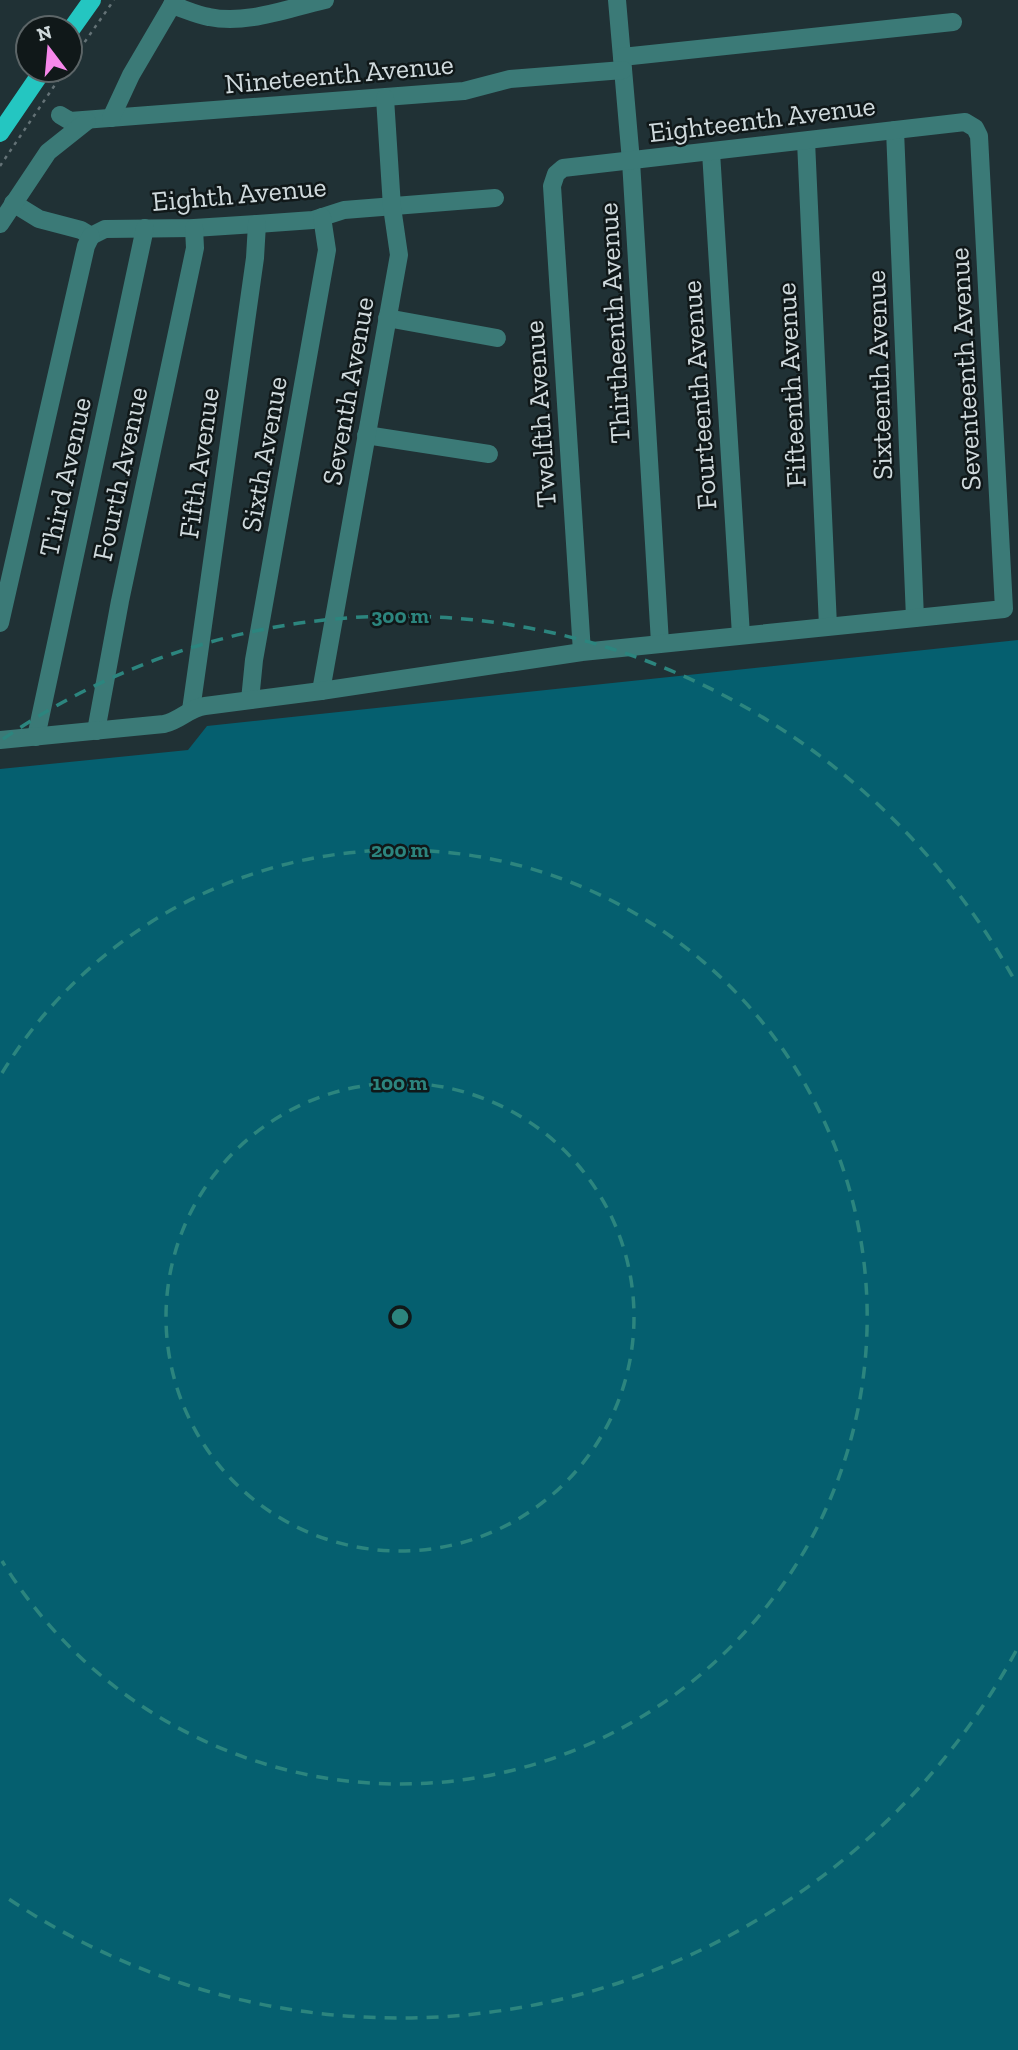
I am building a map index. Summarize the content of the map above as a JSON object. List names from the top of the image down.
{
  "streets": {
    "lane": [
      "Nineteenth Avenue",
      "Eighteenth Avenue",
      "Eighth Avenue",
      "Thirtheenth Avenue",
      "Seventeenth Avenue",
      "Sixteenth Avenue",
      "Fifteenth Avenue",
      "Seventh Avenue",
      "Fourteenth Avenue",
      "Twelfth Avenue",
      "Sixth Avenue",
      "Fifth Avenue",
      "Fourth Avenue",
      "Third Avenue"
    ]
  },
  "crossings": [
    ["Nineteenth Avenue", "Thirtheenth Avenue"],
    ["Nineteenth Avenue", "Seventh Avenue"],
    ["Eighteenth Avenue", "Thirtheenth Avenue"],
    ["Eighteenth Avenue", "Seventeenth Avenue"],
    ["Eighteenth Avenue", "Sixteenth Avenue"],
    ["Eighteenth Avenue", "Fifteenth Avenue"],
    ["Eighteenth Avenue", "Fourteenth Avenue"],
    ["Eighteenth Avenue", "Twelfth Avenue"],
    ["Eighth Avenue", "Seventh Avenue"],
    ["Eighth Avenue", "Sixth Avenue"],
    ["Eighth Avenue", "Fifth Avenue"],
    ["Eighth Avenue", "Fourth Avenue"],
    ["Eighth Avenue", "Third Avenue"],
    ["Seventeenth Avenue", "Sixteenth Avenue"]
  ],
  "north": "top",
  "rings": ["300 m", "200 m", "100 m"]
}
